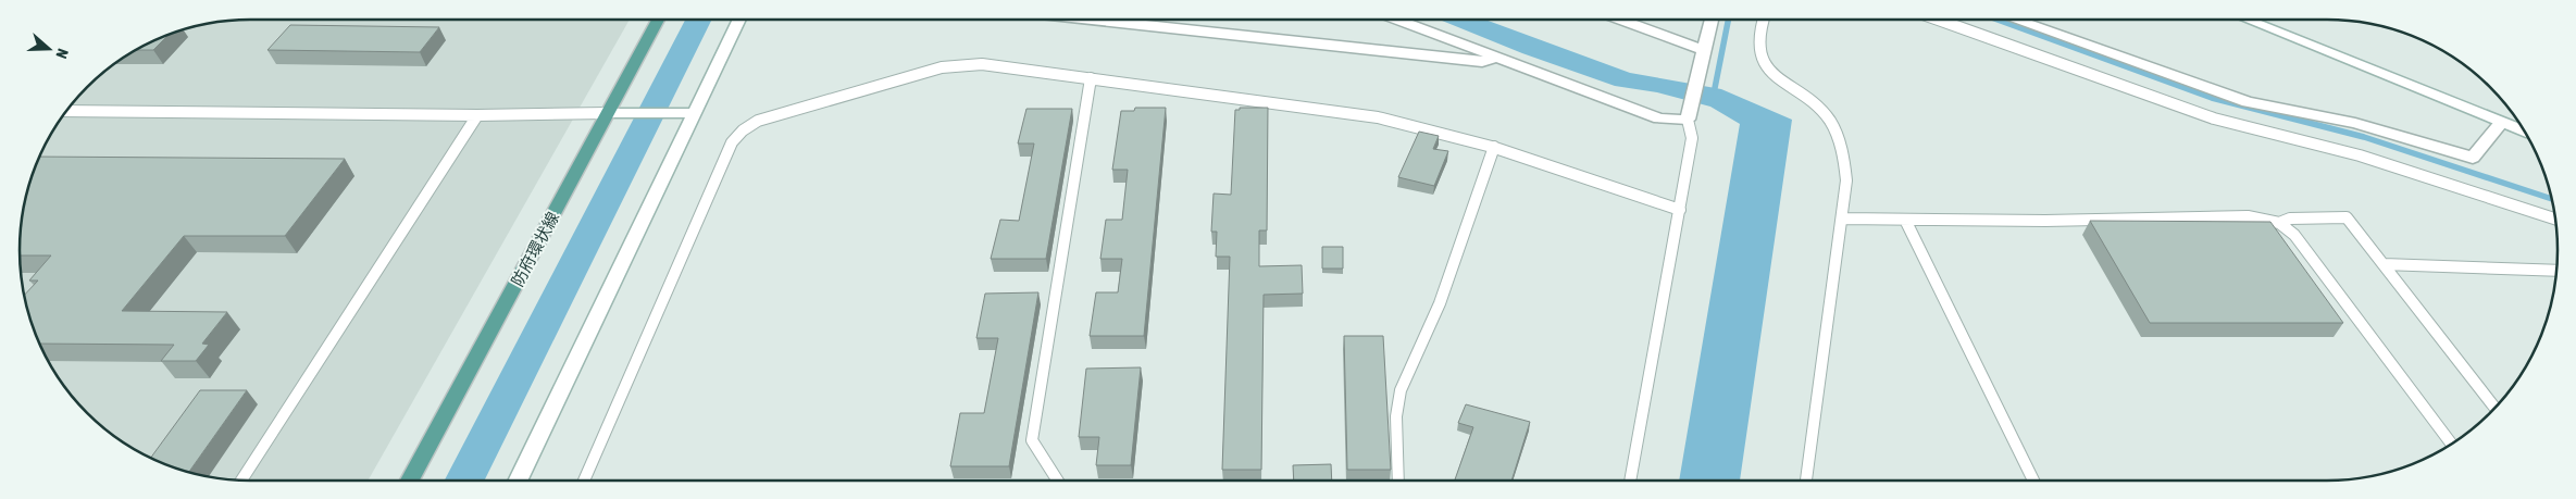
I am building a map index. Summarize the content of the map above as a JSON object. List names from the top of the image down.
{
  "streets": {
    "main road": ["防府環状線"]
  },
  "north": "right"
}
